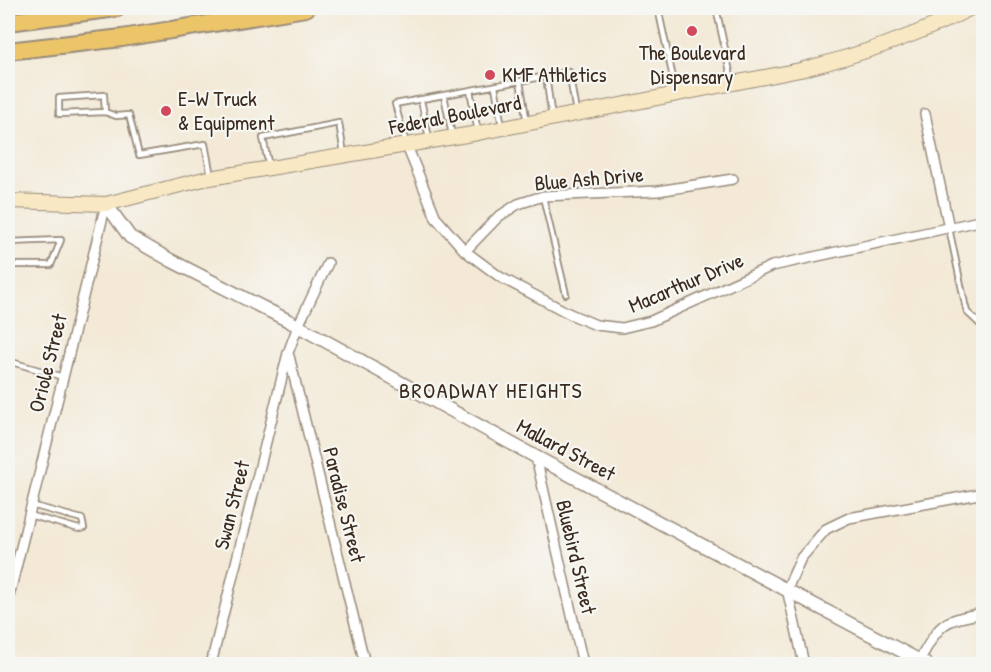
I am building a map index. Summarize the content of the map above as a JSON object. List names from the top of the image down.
{
  "streets": {
    "main road": ["Federal Boulevard"],
    "street": [
      "Blue Ash Drive",
      "Macarthur Drive",
      "Oriole Street",
      "Mallard Street",
      "Swan Street",
      "Paradise Street",
      "Bluebird Street"
    ]
  },
  "crossings": [
    ["Federal Boulevard", "Macarthur Drive"],
    ["Federal Boulevard", "Oriole Street"],
    ["Federal Boulevard", "Mallard Street"],
    ["Blue Ash Drive", "Macarthur Drive"],
    ["Oriole Street", "Mallard Street"],
    ["Mallard Street", "Swan Street"],
    ["Mallard Street", "Bluebird Street"],
    ["Swan Street", "Paradise Street"]
  ],
  "districts": ["BROADWAY HEIGHTS"],
  "places": ["The Boulevard Dispensary", "KMF Athletics", "E-W Truck & Equipment"]
}
